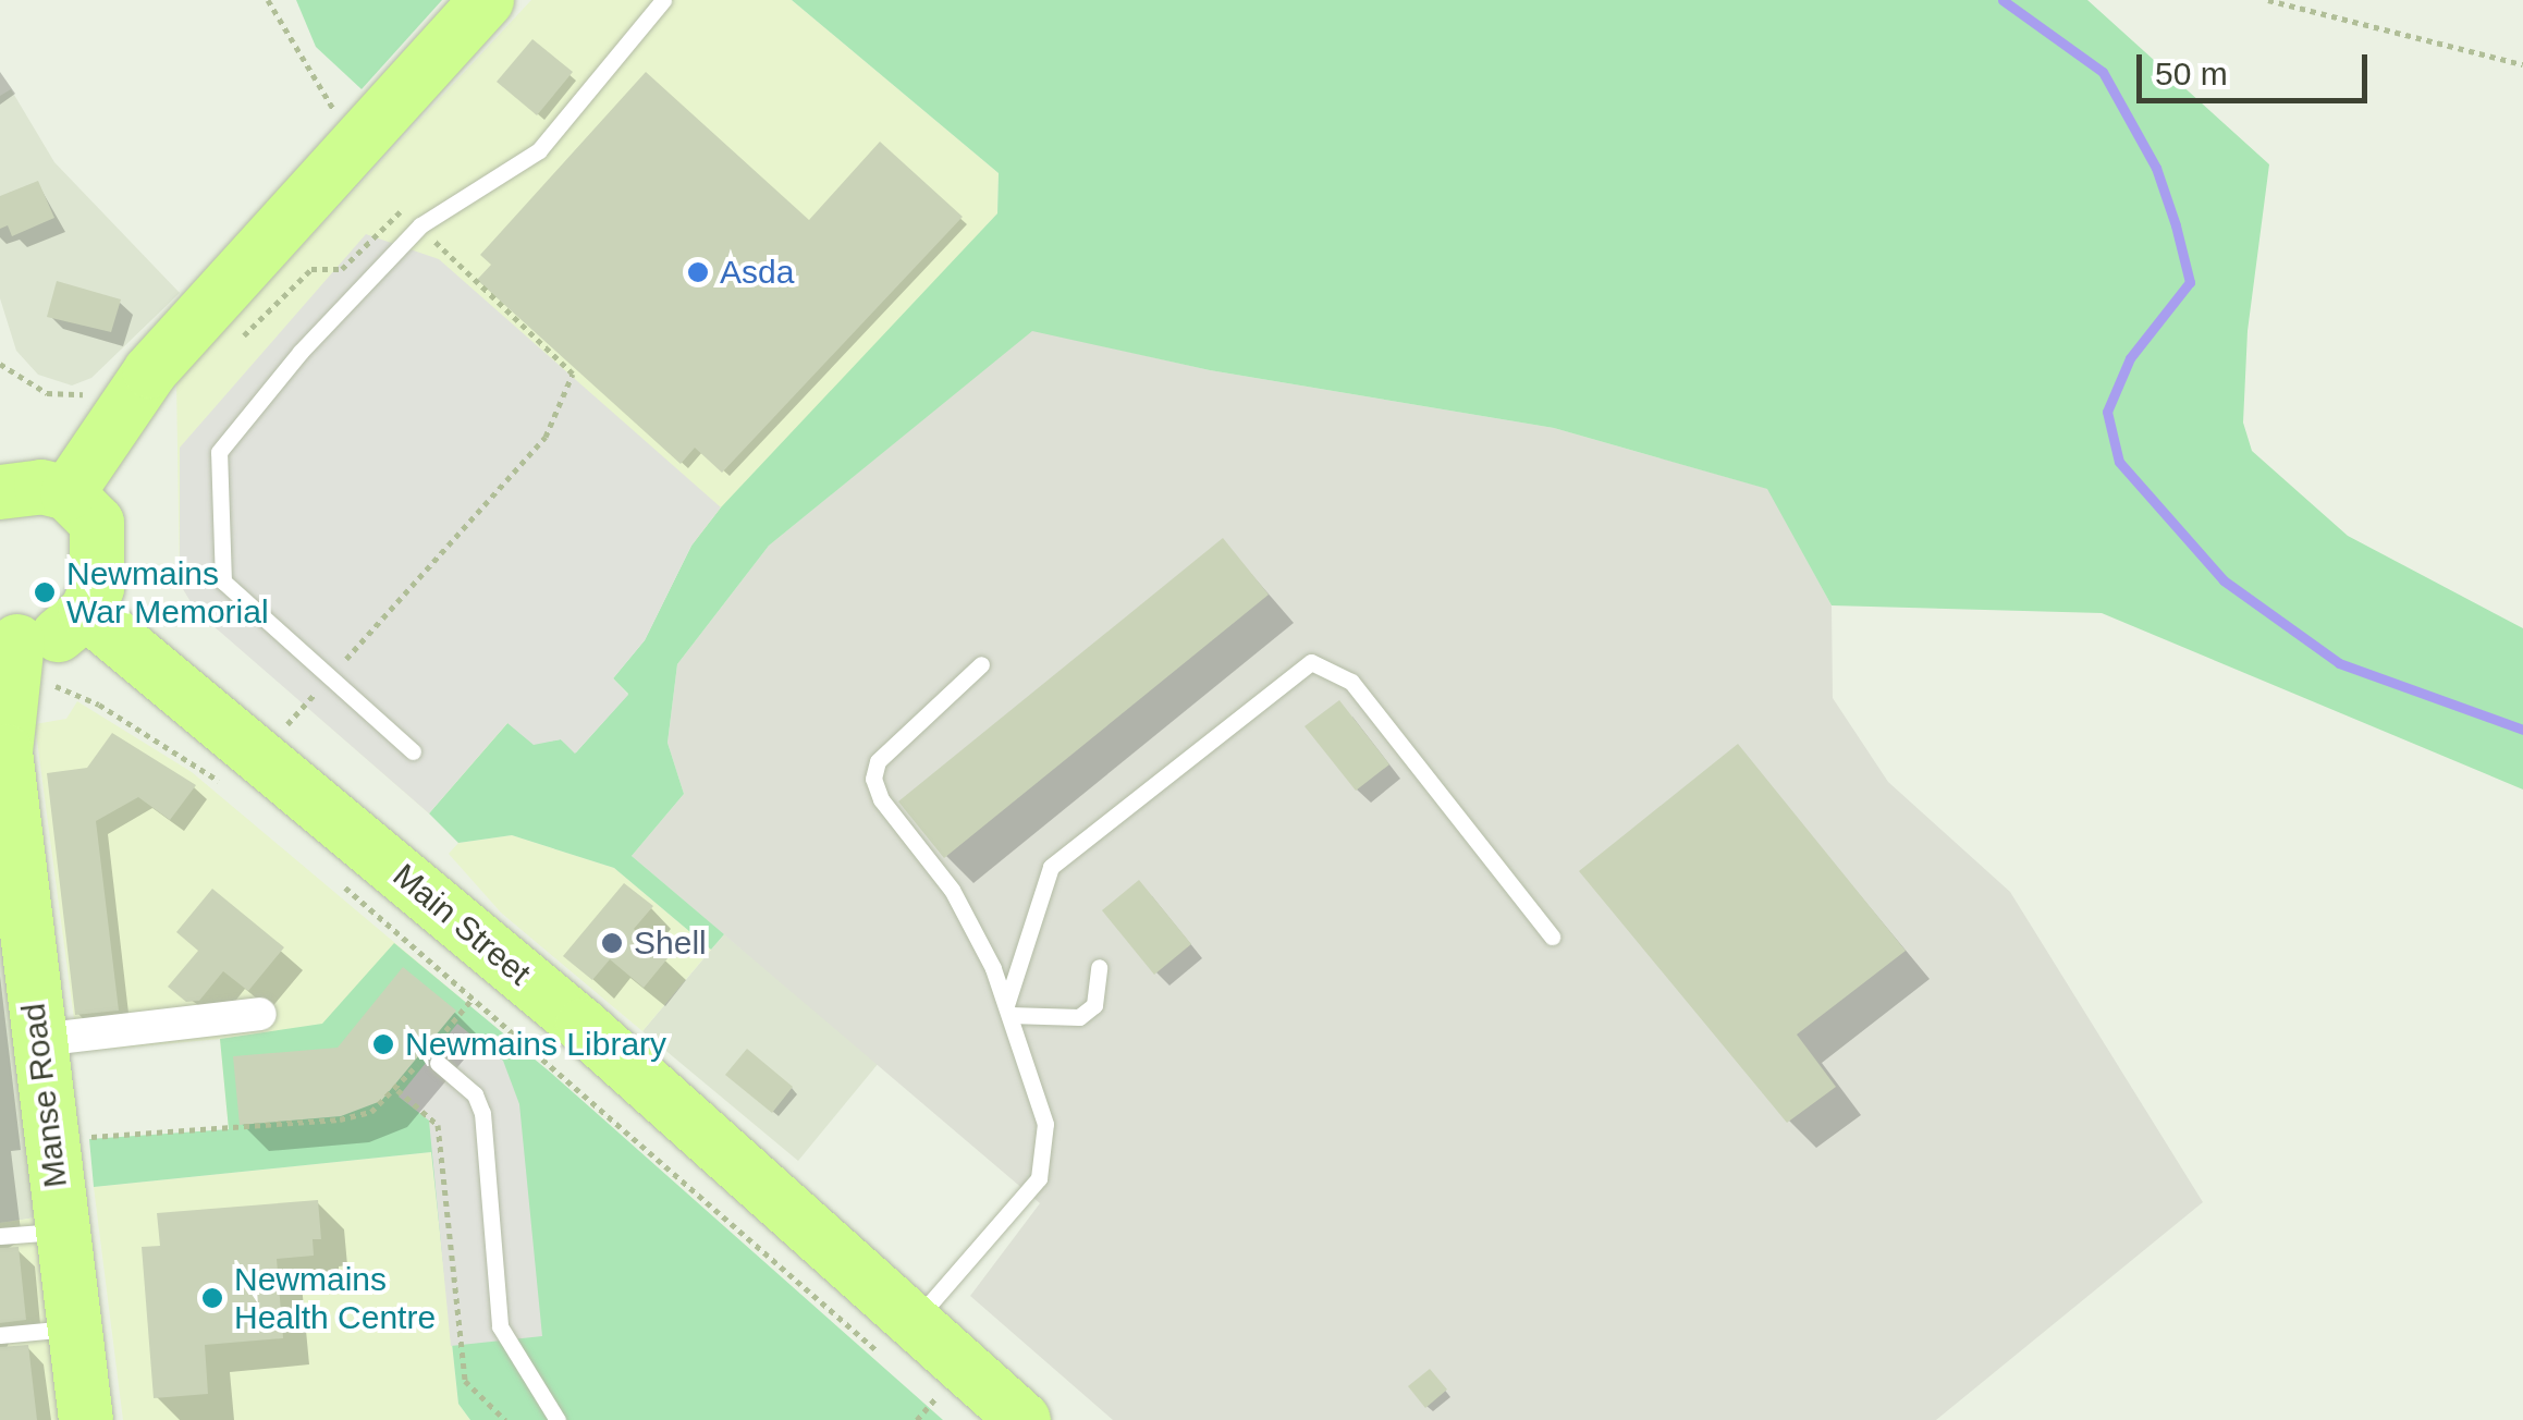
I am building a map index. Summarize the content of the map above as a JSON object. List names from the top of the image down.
{
  "streets": {
    "main road": ["Main Street", "Manse Road"]
  },
  "places": [
    "Asda",
    "Newmains War Memorial",
    "Shell",
    "Newmains Library",
    "Newmains Health Centre"
  ],
  "scale_bar": "50 m"
}
